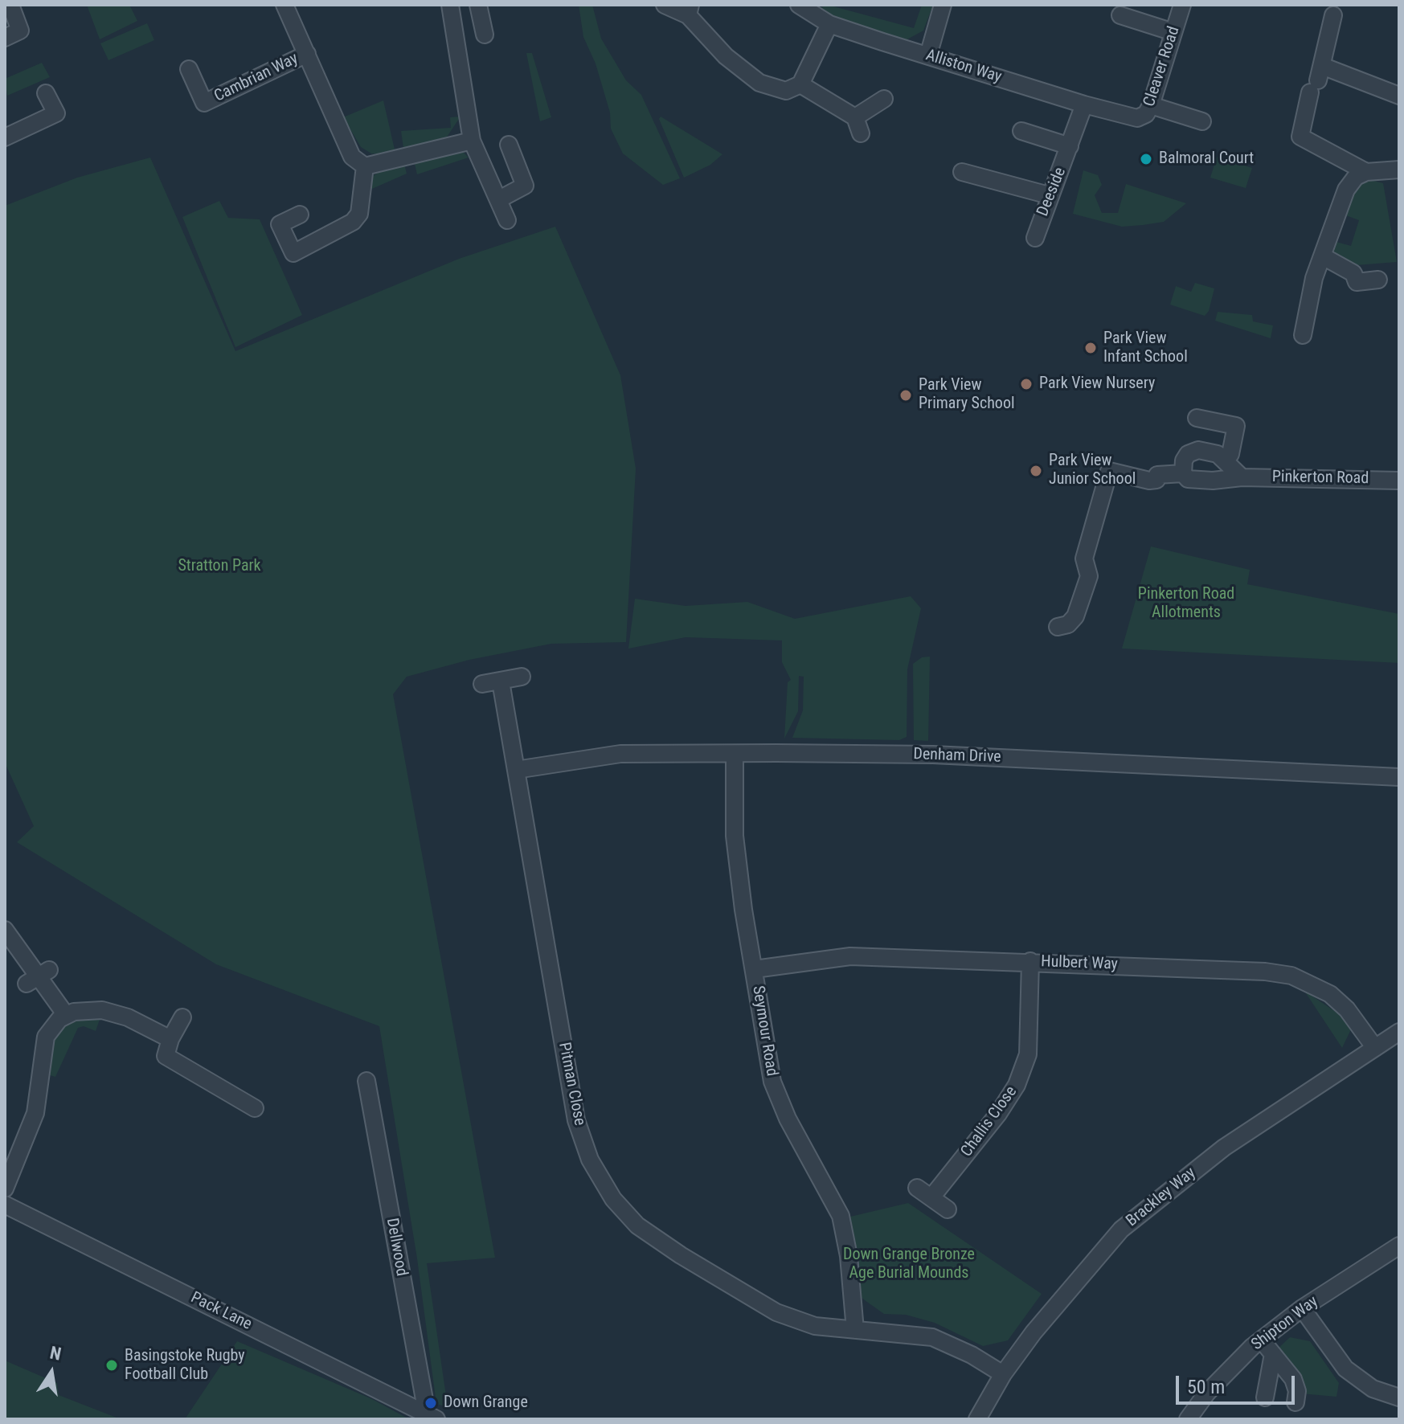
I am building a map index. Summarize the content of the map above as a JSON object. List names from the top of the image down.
{
  "streets": {
    "street": [
      "Alliston Way",
      "Cleaver Road",
      "Cambrian Way",
      "Deeside",
      "Pinkerton Road",
      "Denham Drive",
      "Hulbert Way",
      "Seymour Road",
      "Pitman Close",
      "Challis Close",
      "Brackley Way",
      "Dellwood",
      "Pack Lane",
      "Shipton Way"
    ]
  },
  "crossings": [
    ["Alliston Way", "Cleaver Road"],
    ["Alliston Way", "Deeside"],
    ["Denham Drive", "Seymour Road"],
    ["Denham Drive", "Pitman Close"],
    ["Hulbert Way", "Seymour Road"],
    ["Hulbert Way", "Challis Close"],
    ["Hulbert Way", "Brackley Way"],
    ["Seymour Road", "Pitman Close"],
    ["Pitman Close", "Brackley Way"],
    ["Dellwood", "Pack Lane"]
  ],
  "parks": ["Stratton Park", "Pinkerton Road Allotments", "Down Grange Bronze Age Burial Mounds"],
  "places": [
    "Balmoral Court",
    "Park View Infant School",
    "Park View Nursery",
    "Park View Primary School",
    "Park View Junior School",
    "Basingstoke Rugby Football Club",
    "Down Grange"
  ],
  "scale_bar": "50 m",
  "north": "top"
}
